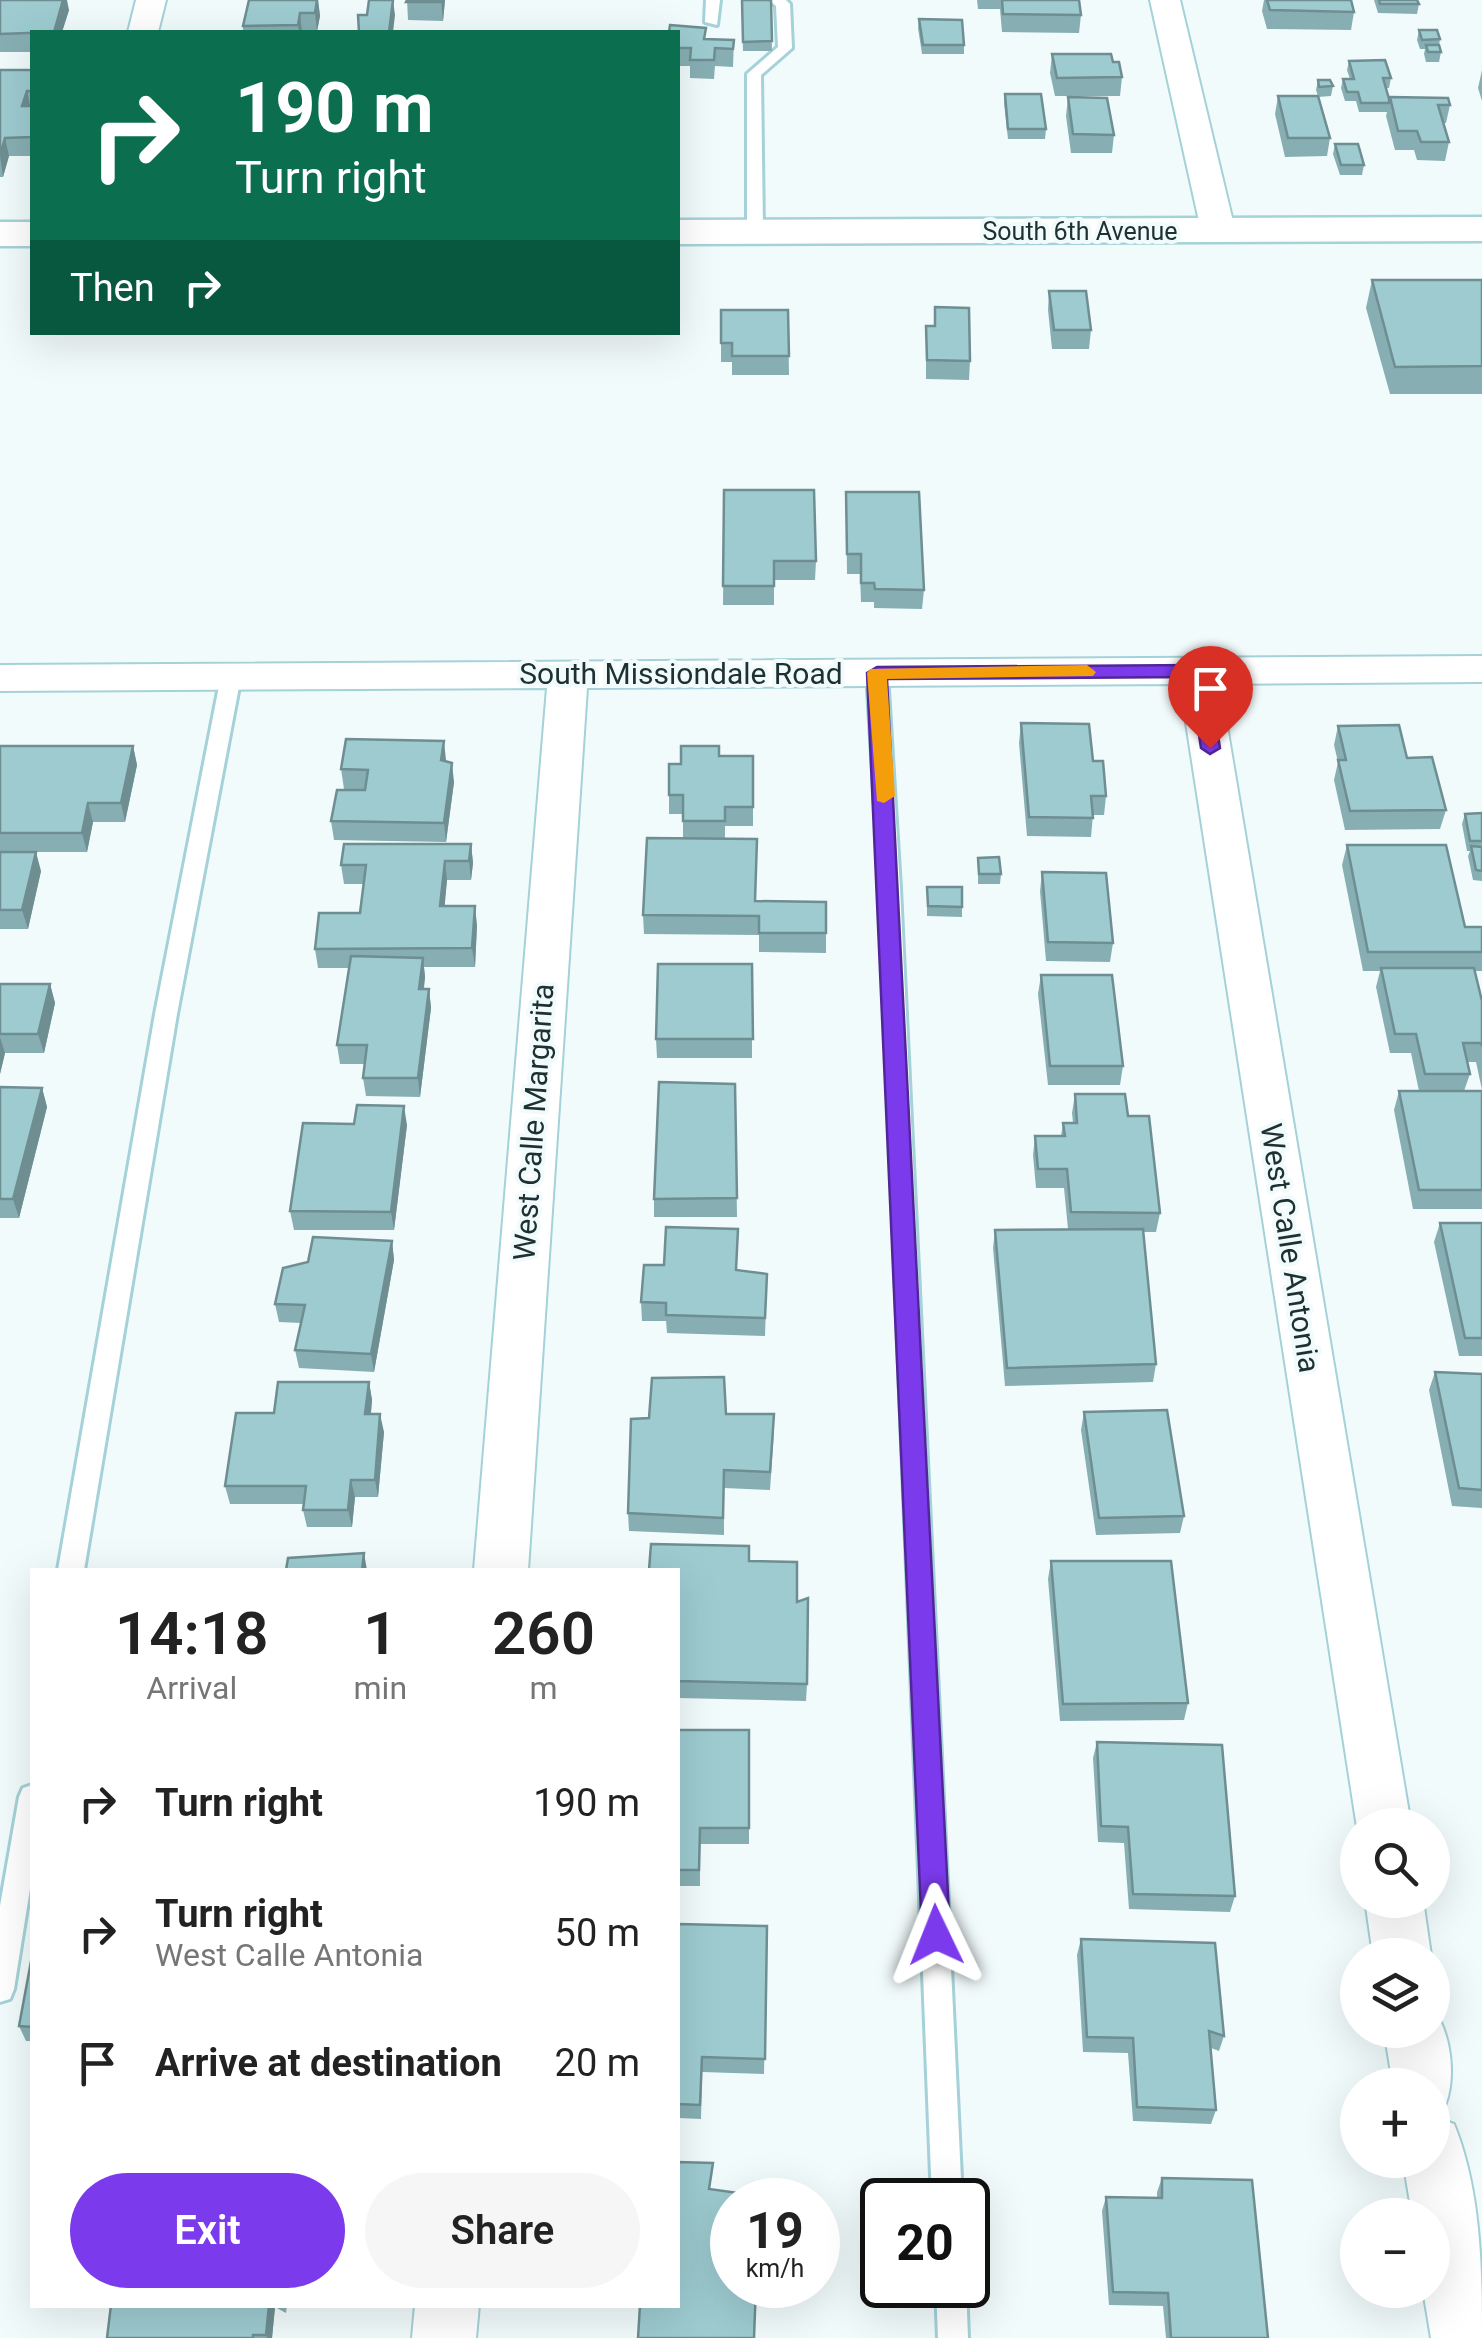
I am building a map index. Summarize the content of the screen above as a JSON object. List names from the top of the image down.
{
  "streets": {
    "street": [
      "South 6th Avenue",
      "South Missiondale Road",
      "West Calle Margarita",
      "West Calle Antonia"
    ]
  },
  "crossings": [
    ["South Missiondale Road", "West Calle Margarita"],
    ["South Missiondale Road", "West Calle Antonia"]
  ],
  "page": {
    "turn": ["190 m", "Turn right"],
    "then": "Then",
    "eta": [
      "14:18",
      "Arrival",
      "1",
      "min",
      "260",
      "m"
    ],
    "list": [
      {
        "name": "Turn right",
        "value": "190 m"
      },
      {
        "name": "Turn right",
        "note": "West Calle Antonia",
        "value": "50 m"
      },
      {
        "name": "Arrive at destination",
        "value": "20 m"
      }
    ],
    "map_buttons": ["+", "−"],
    "buttons": ["Exit", "Share"],
    "speed": "19 km/h",
    "limit": "20"
  }
}
